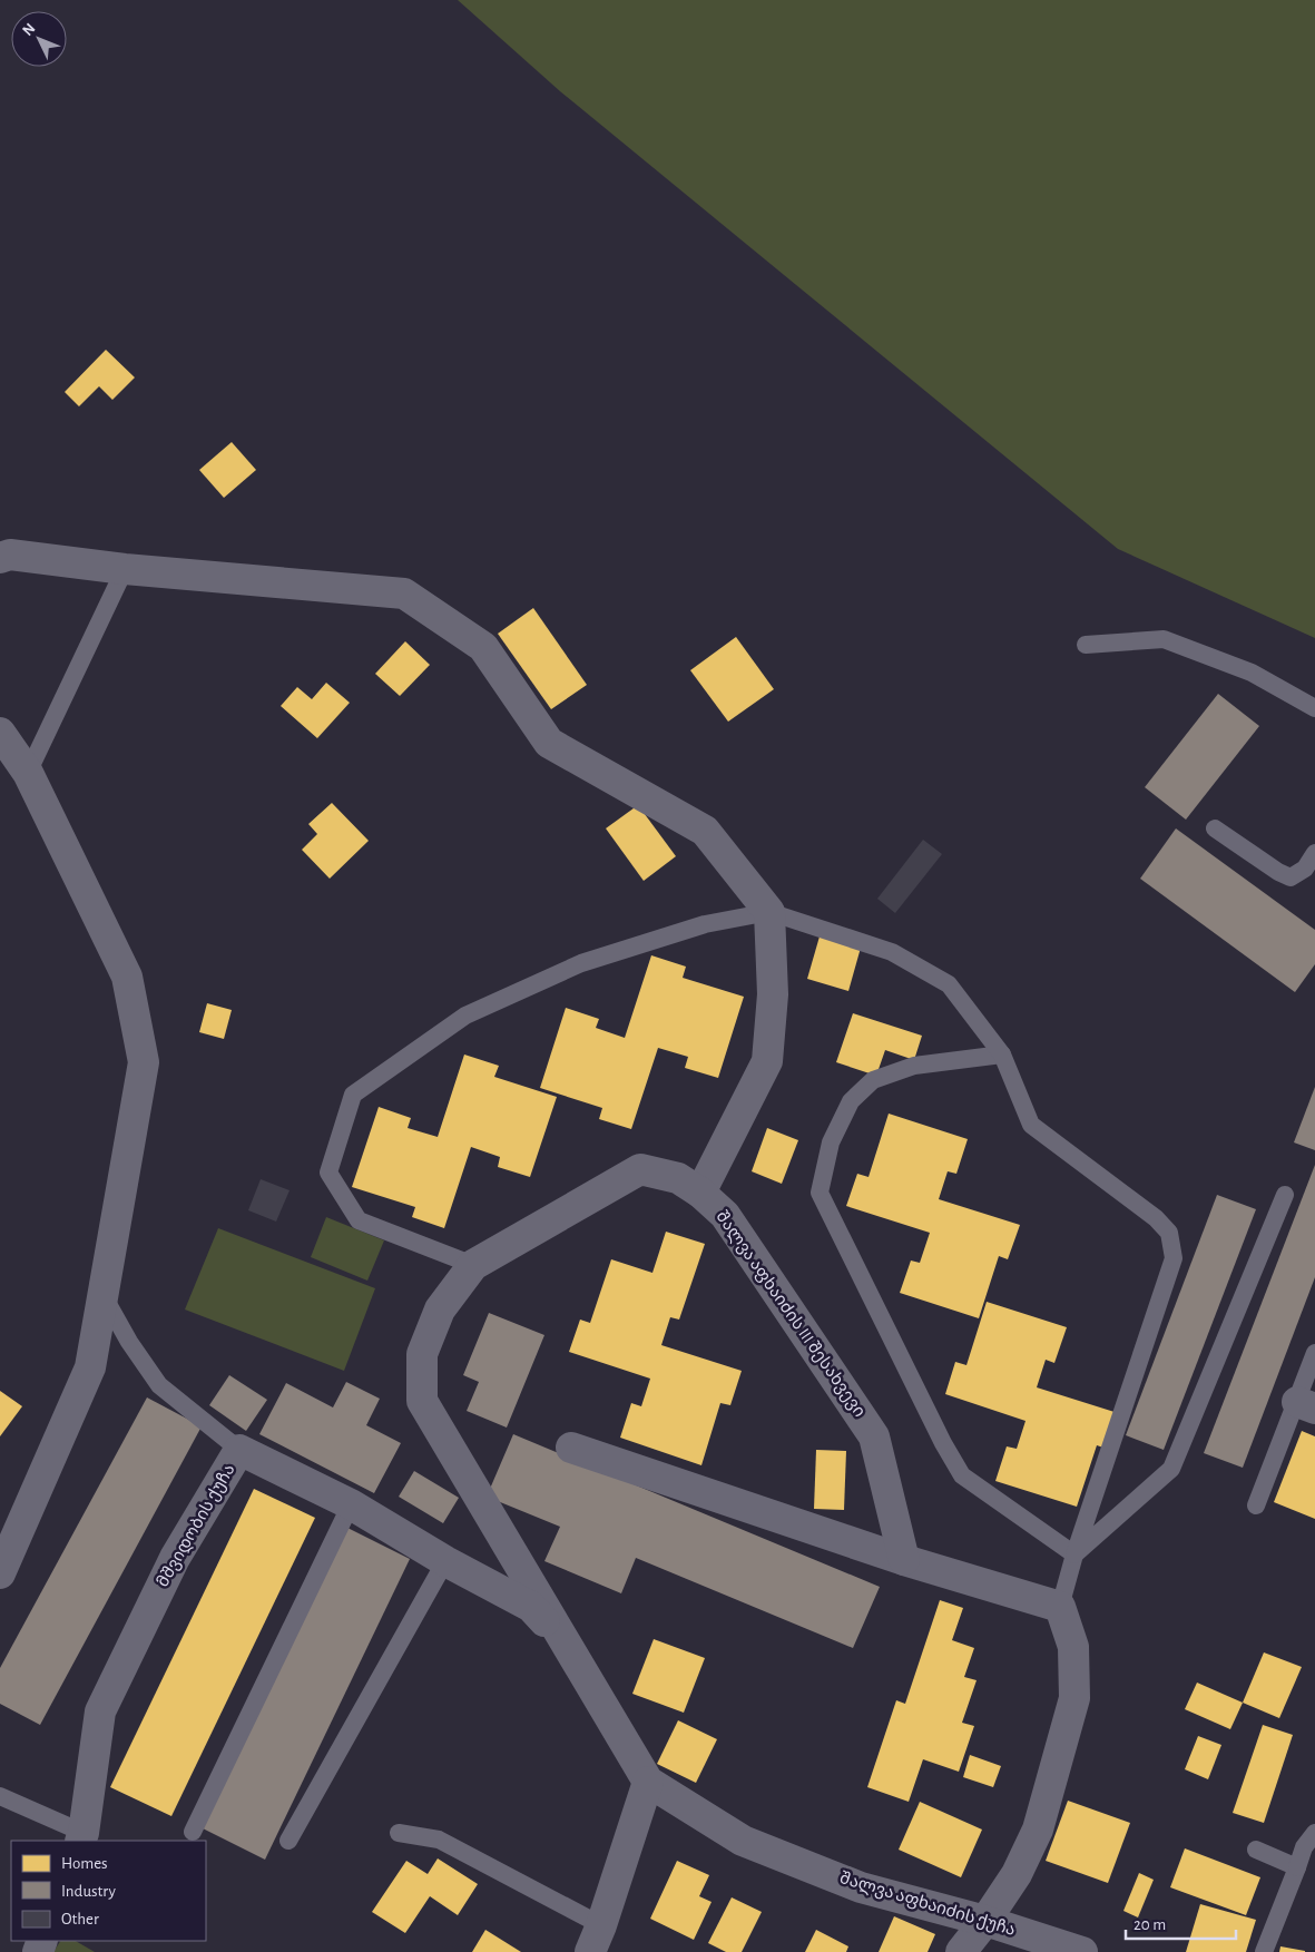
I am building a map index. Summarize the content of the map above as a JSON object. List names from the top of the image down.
{
  "streets": {
    "street": ["შალვა აფხაიძის III შესახვევი", "მშვიდობის ქუჩა", "შალვა აფხაიძის ქუჩა"]
  },
  "crossings": [
    ["შალვა აფხაიძის III შესახვევი", "მშვიდობის ქუჩა"],
    ["შალვა აფხაიძის III შესახვევი", "შალვა აფხაიძის ქუჩა"],
    ["მშვიდობის ქუჩა", "შალვა აფხაიძის ქუჩა"]
  ],
  "legend": ["Homes", "Industry", "Other"],
  "scale_bar": "20 m",
  "north": "top left"
}
